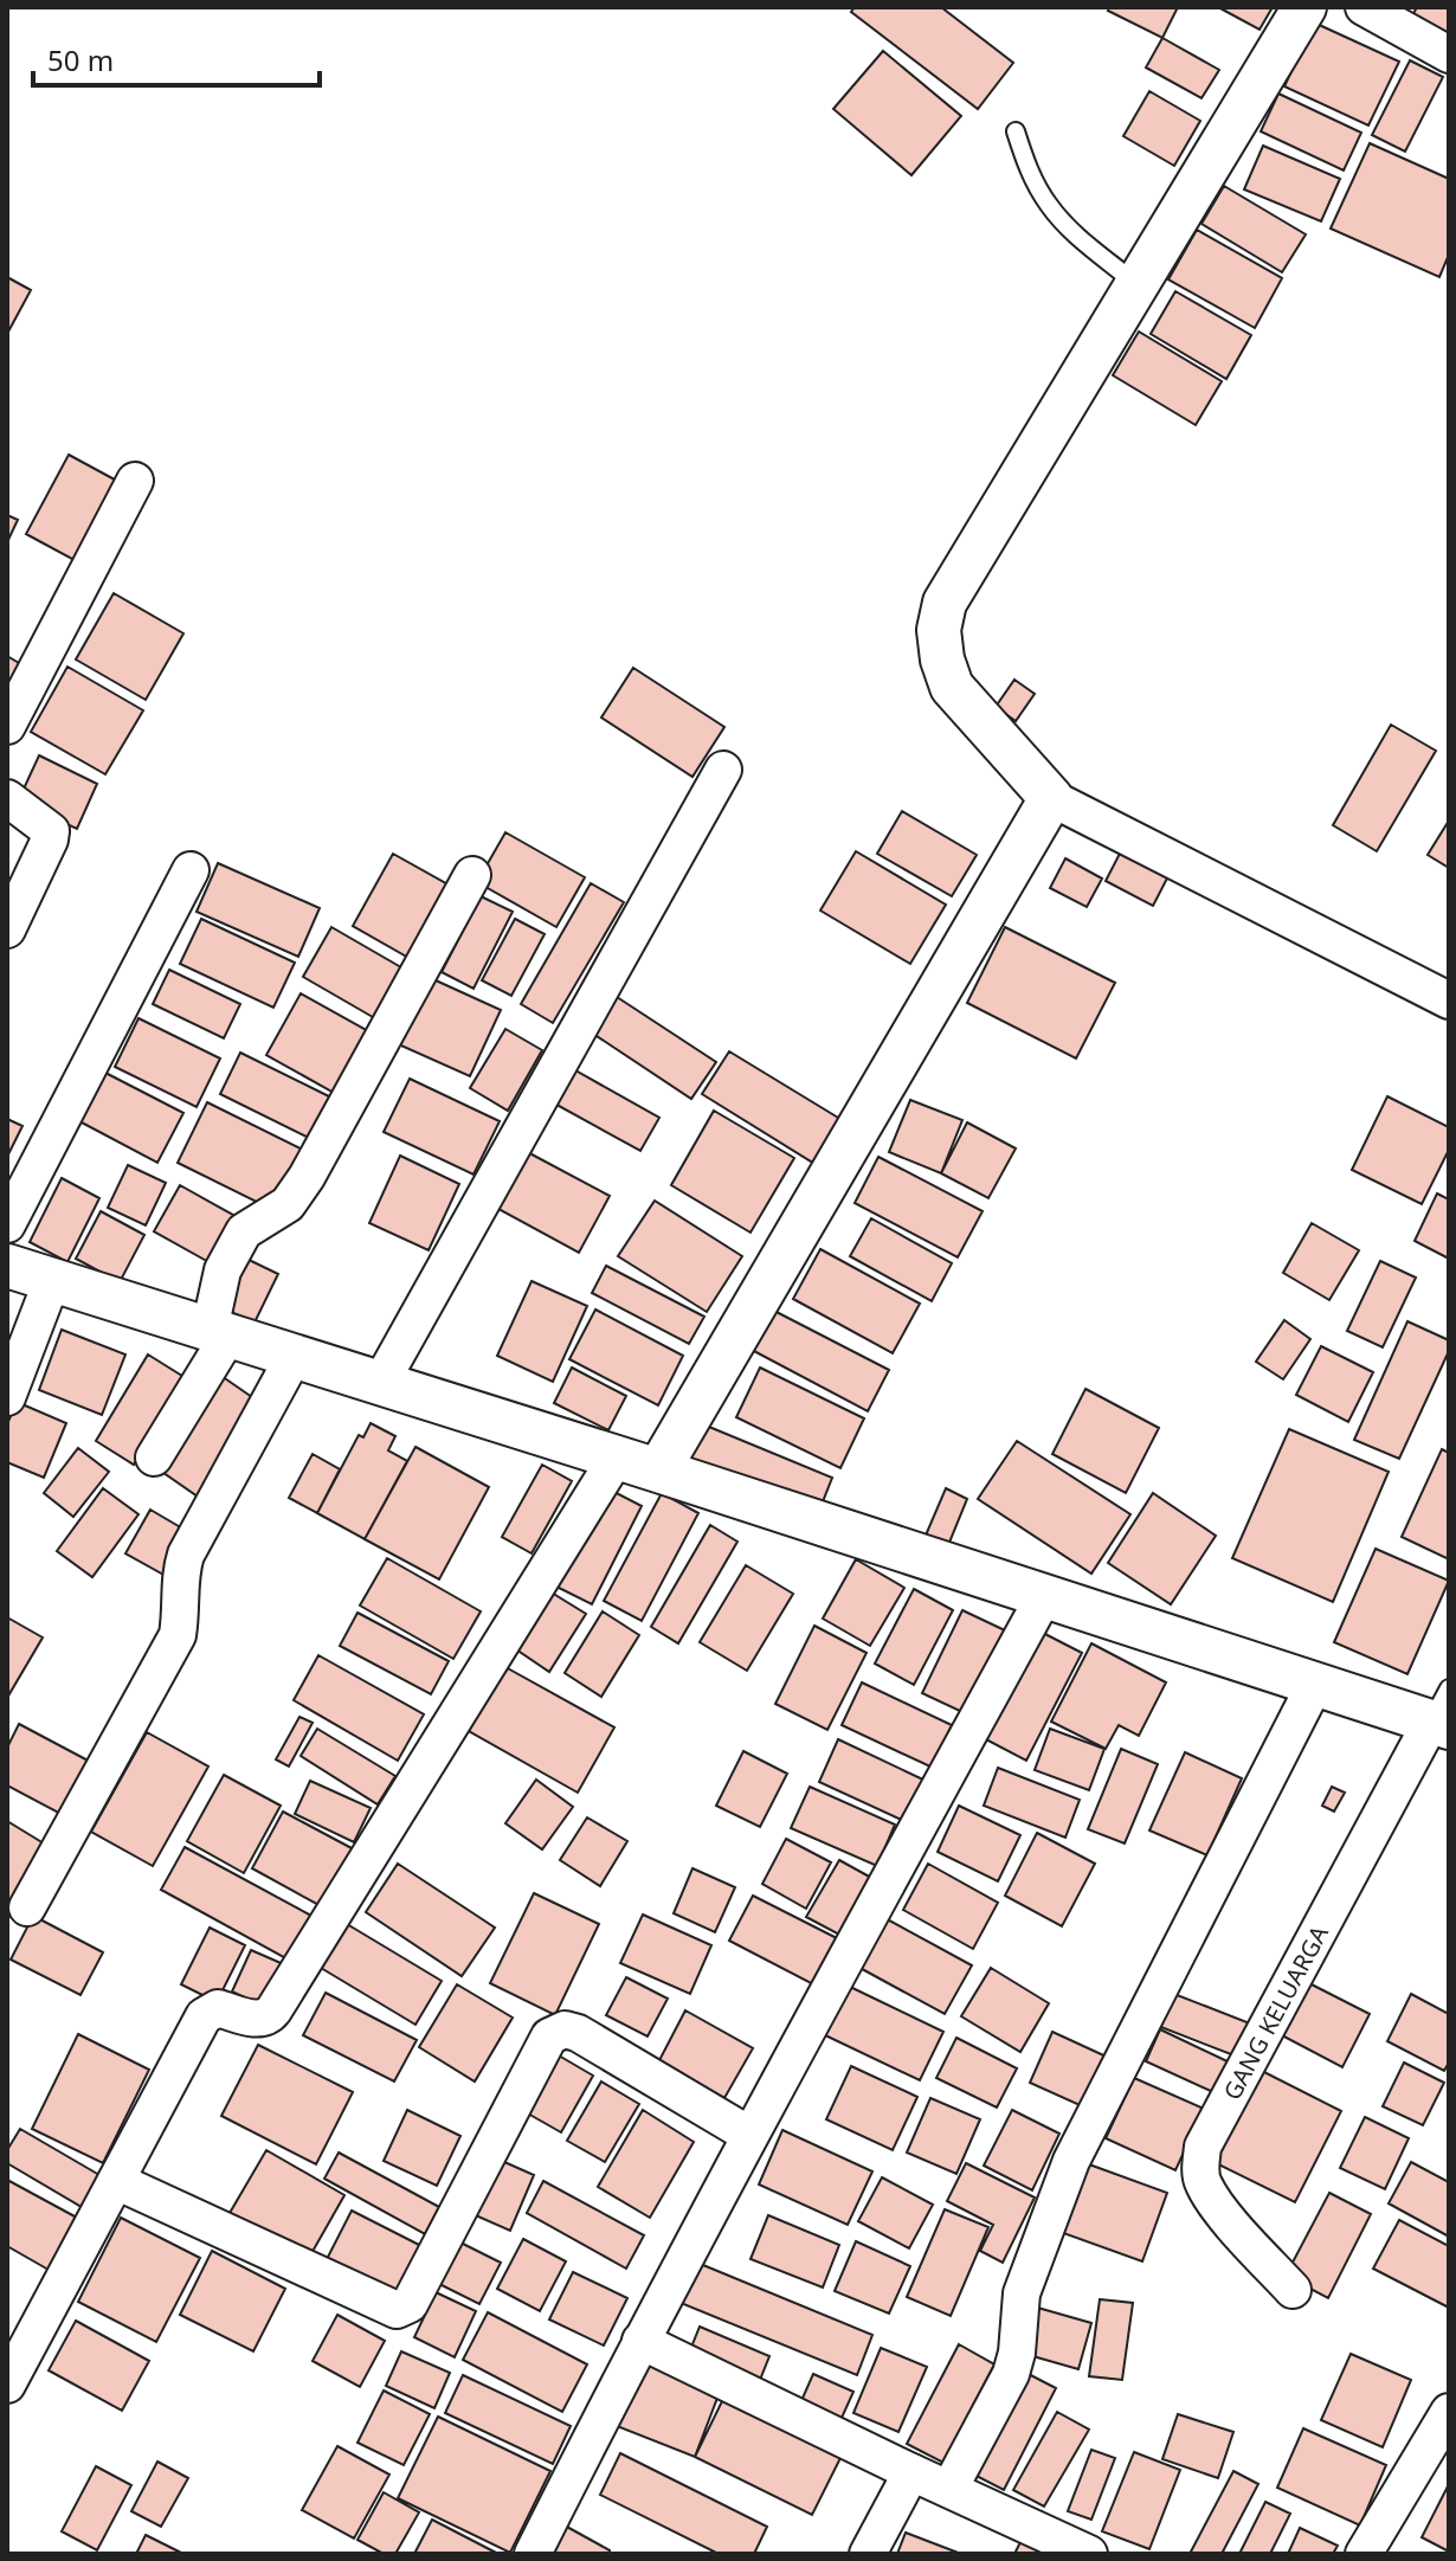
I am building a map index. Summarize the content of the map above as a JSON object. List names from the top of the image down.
{
  "streets": {
    "street": ["GANG KELUARGA"]
  },
  "scale_bar": "50 m"
}
